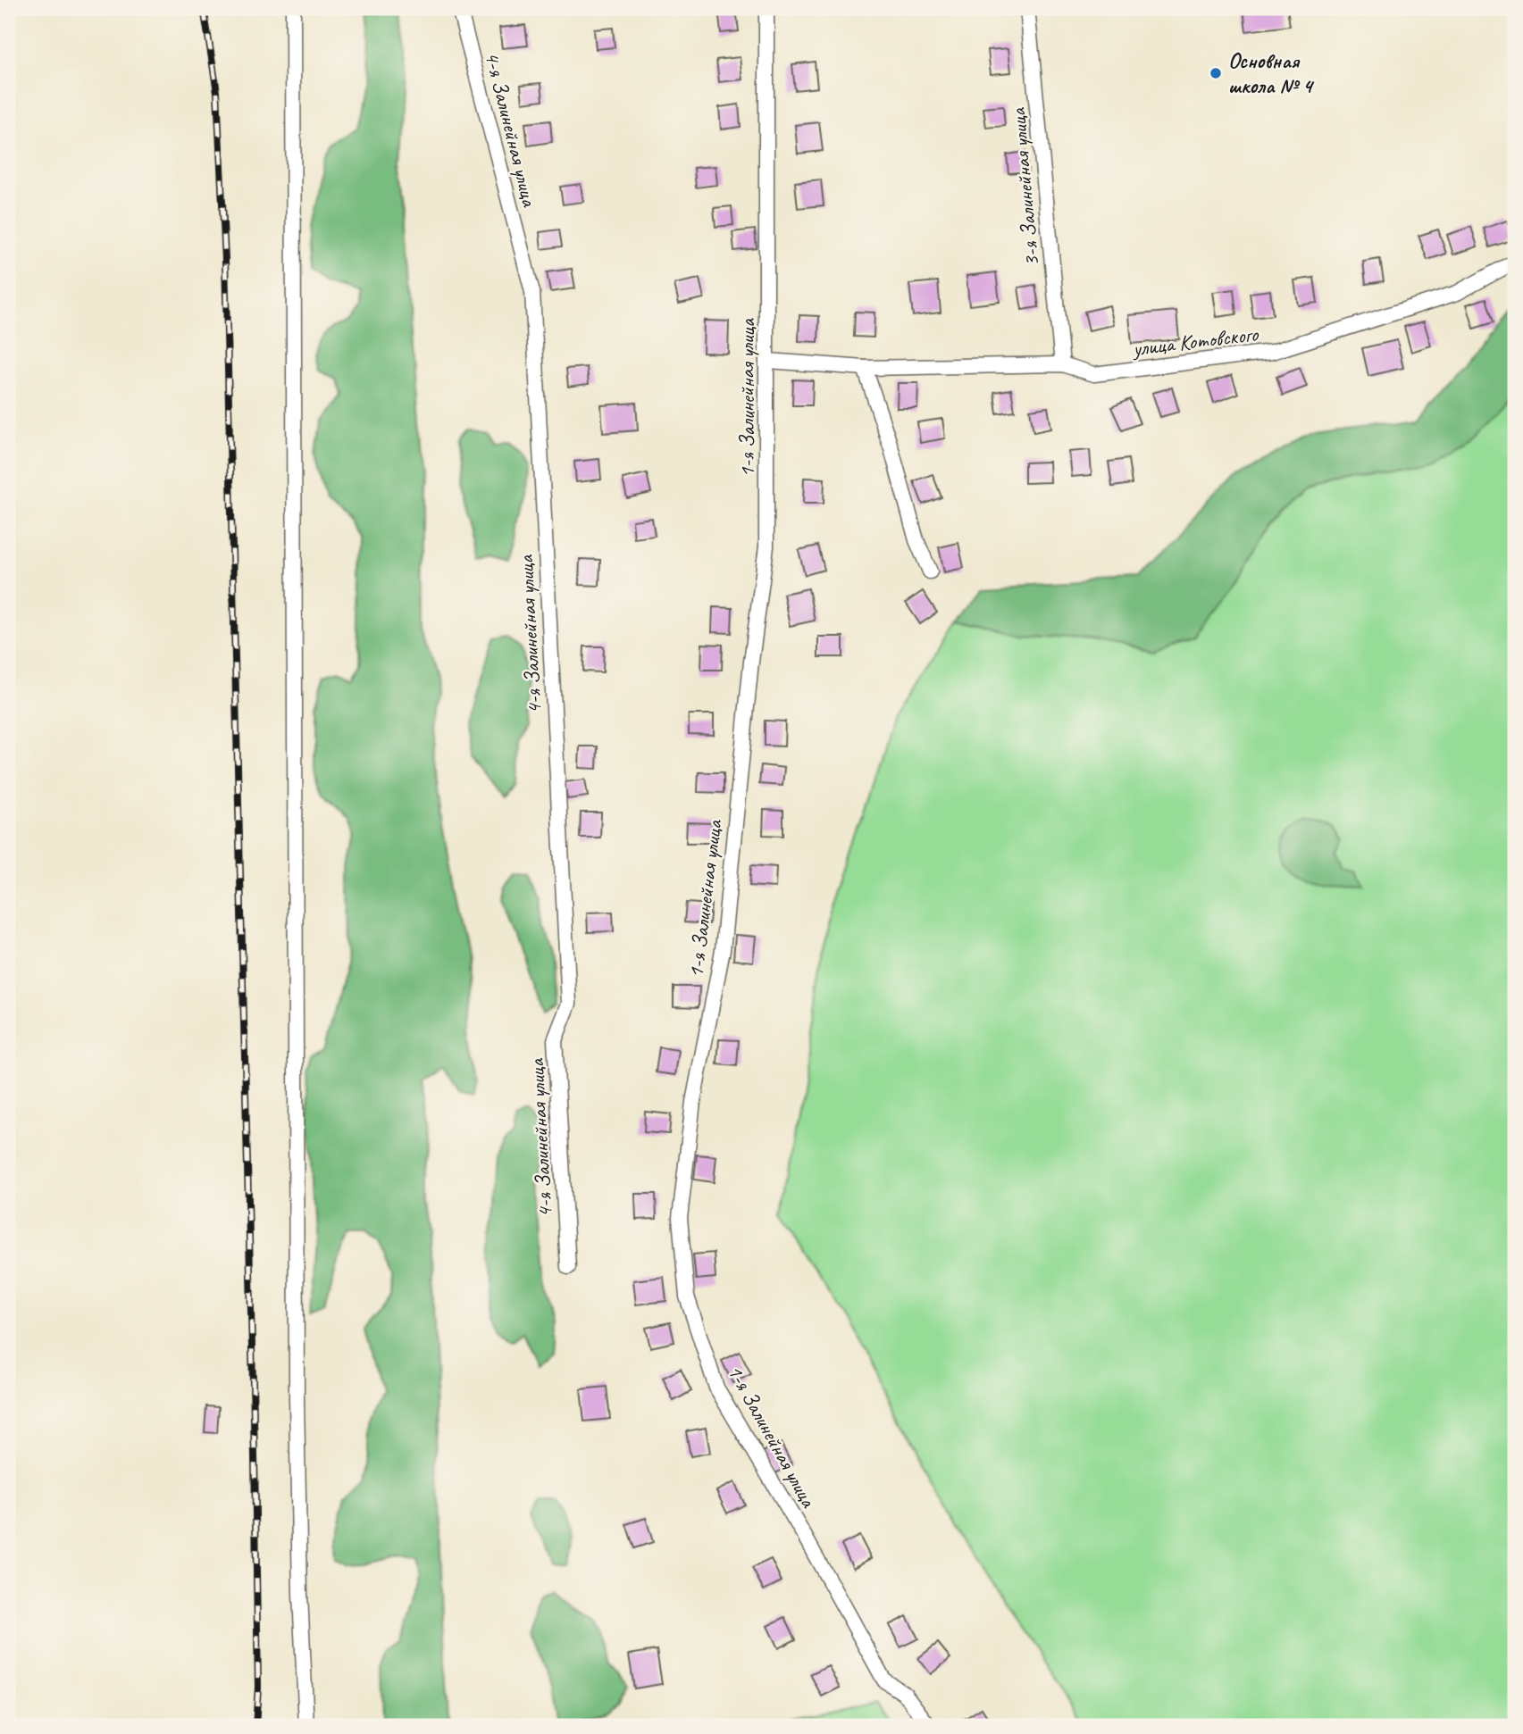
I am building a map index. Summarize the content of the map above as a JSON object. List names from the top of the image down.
{
  "streets": {
    "street": [
      "4-я Залинейная улица",
      "3-я Залинейная улица",
      "улица Котовского",
      "1-я Залинейная улица"
    ]
  },
  "crossings": [
    ["3-я Залинейная улица", "улица Котовского"],
    ["улица Котовского", "1-я Залинейная улица"]
  ],
  "places": ["Основная школа № 4"]
}
